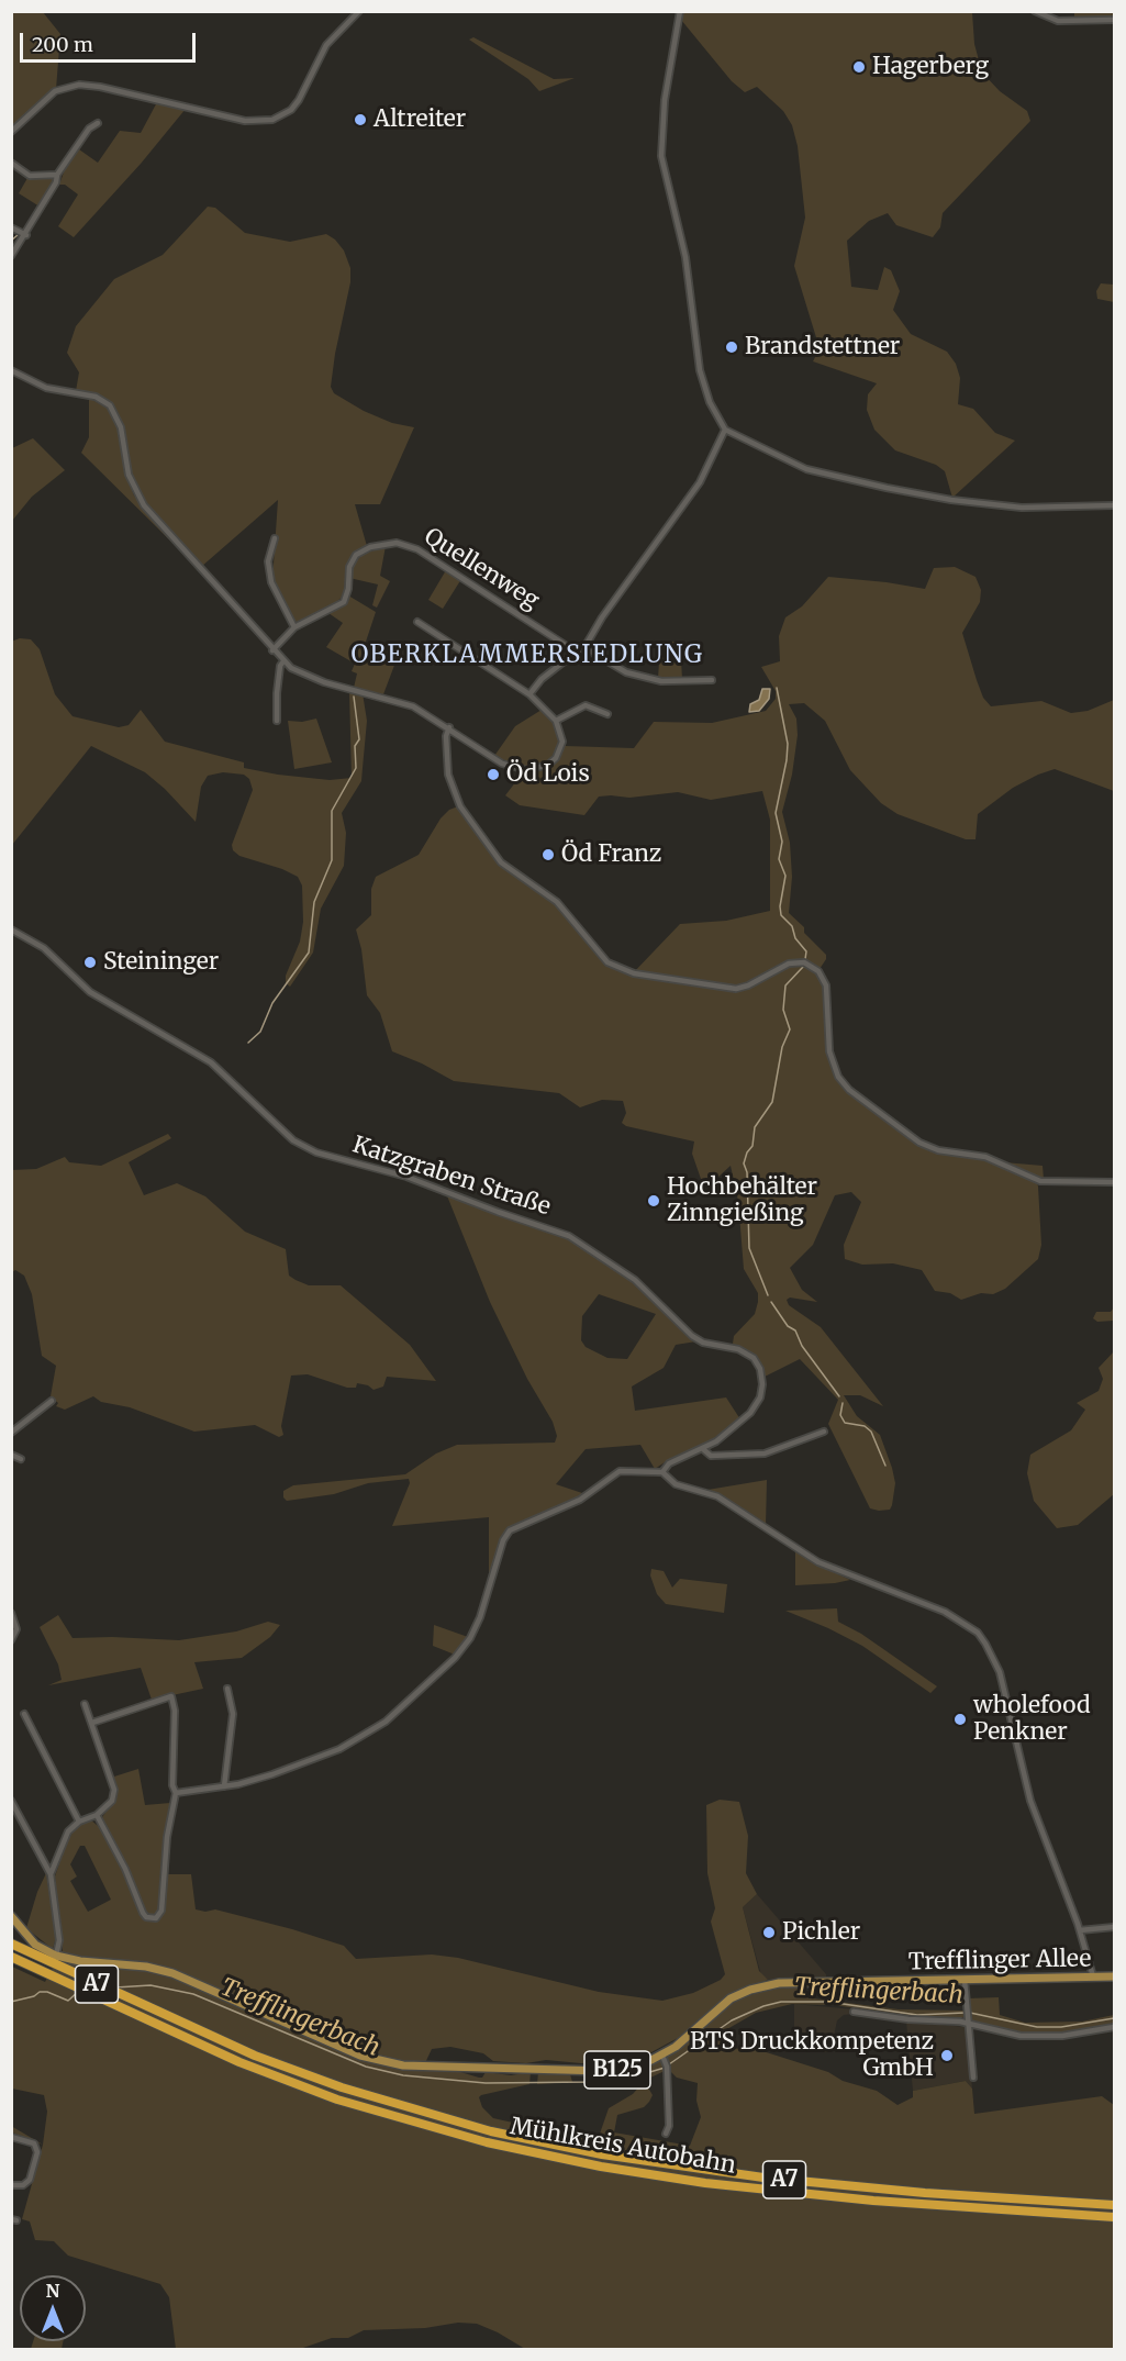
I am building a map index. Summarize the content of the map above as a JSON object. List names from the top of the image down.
{
  "streets": {
    "highway": ["A7", "Mühlkreis Autobahn"],
    "main road": ["Trefflinger Allee", "B125"],
    "street": ["Quellenweg", "Katzgraben Straße"]
  },
  "crossings": [
    ["Trefflinger Allee", "B125"]
  ],
  "districts": ["OBERKLAMMERSIEDLUNG"],
  "water": ["Trefflingerbach"],
  "places": [
    "Hagerberg",
    "Altreiter",
    "Brandstettner",
    "Öd Lois",
    "Öd Franz",
    "Steininger",
    "Hochbehälter Zinngießing",
    "wholefood Penkner",
    "Pichler",
    "BTS Druckkompetenz GmbH"
  ],
  "scale_bar": "200 m",
  "north": "top"
}
